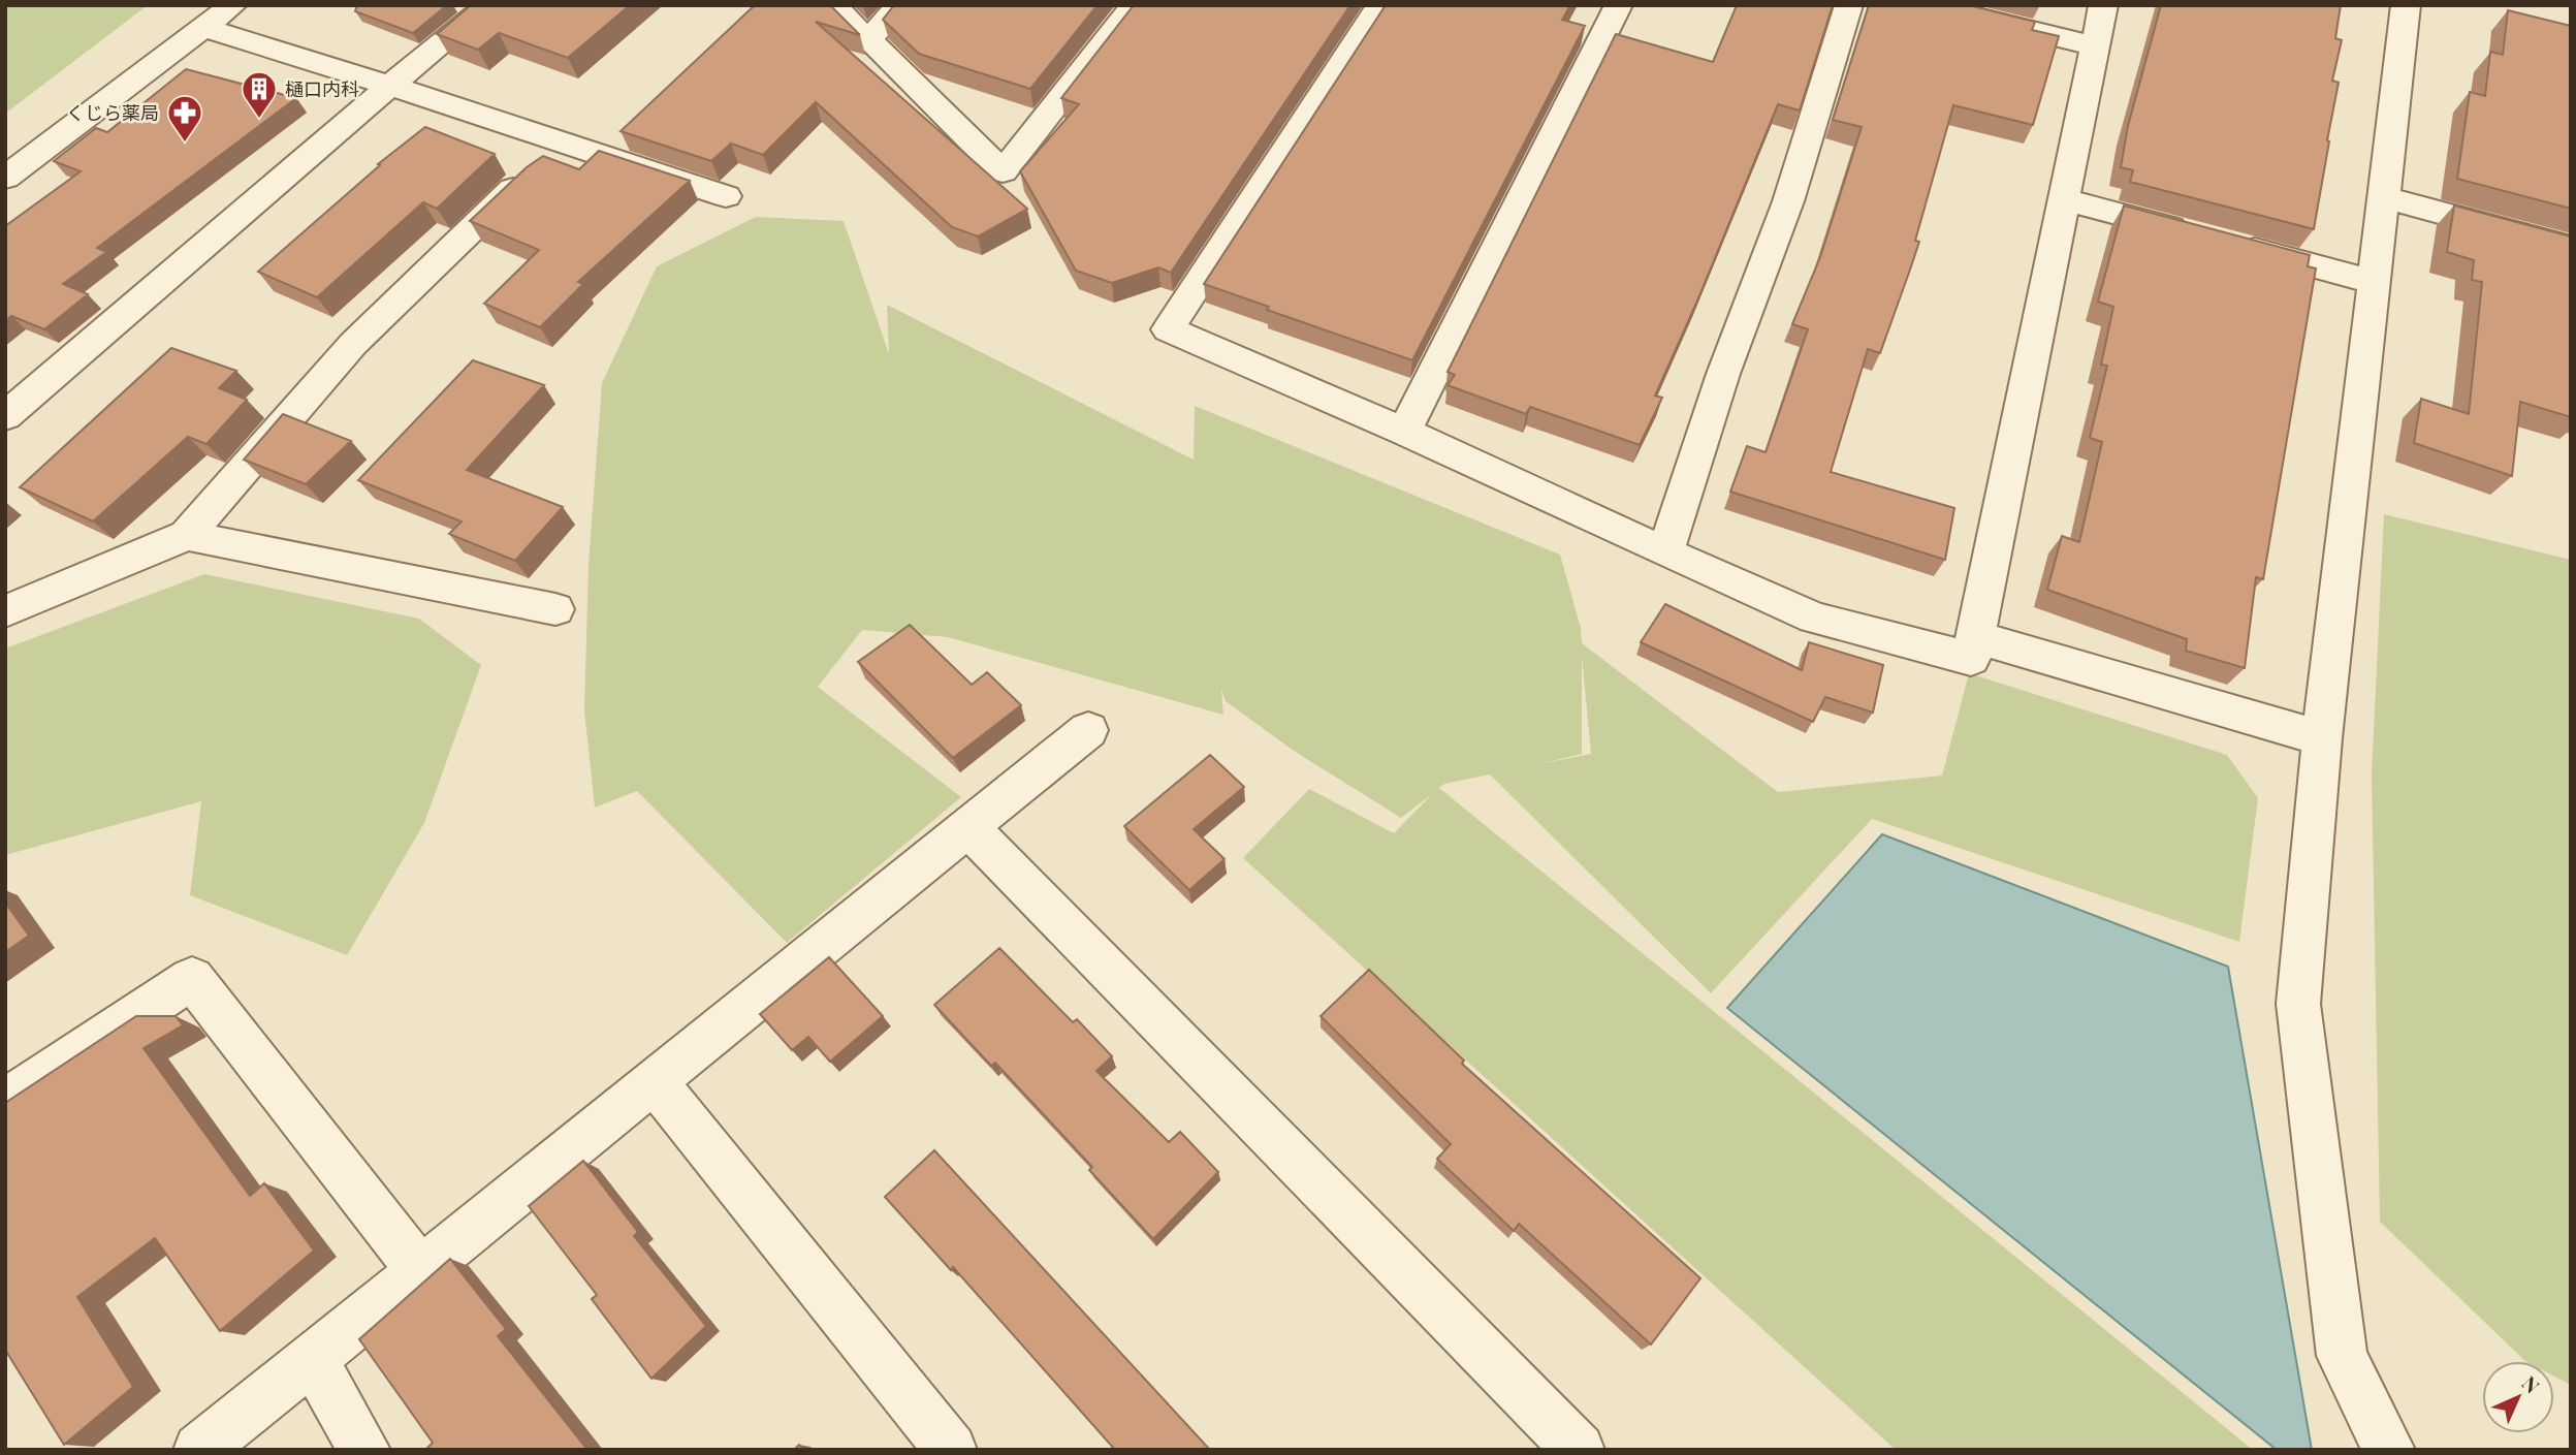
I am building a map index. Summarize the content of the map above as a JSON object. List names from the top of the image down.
{
  "places": {
    "building": ["樋口内科"],
    "pharmacy": ["くじら薬局"]
  },
  "north": "top right"
}
